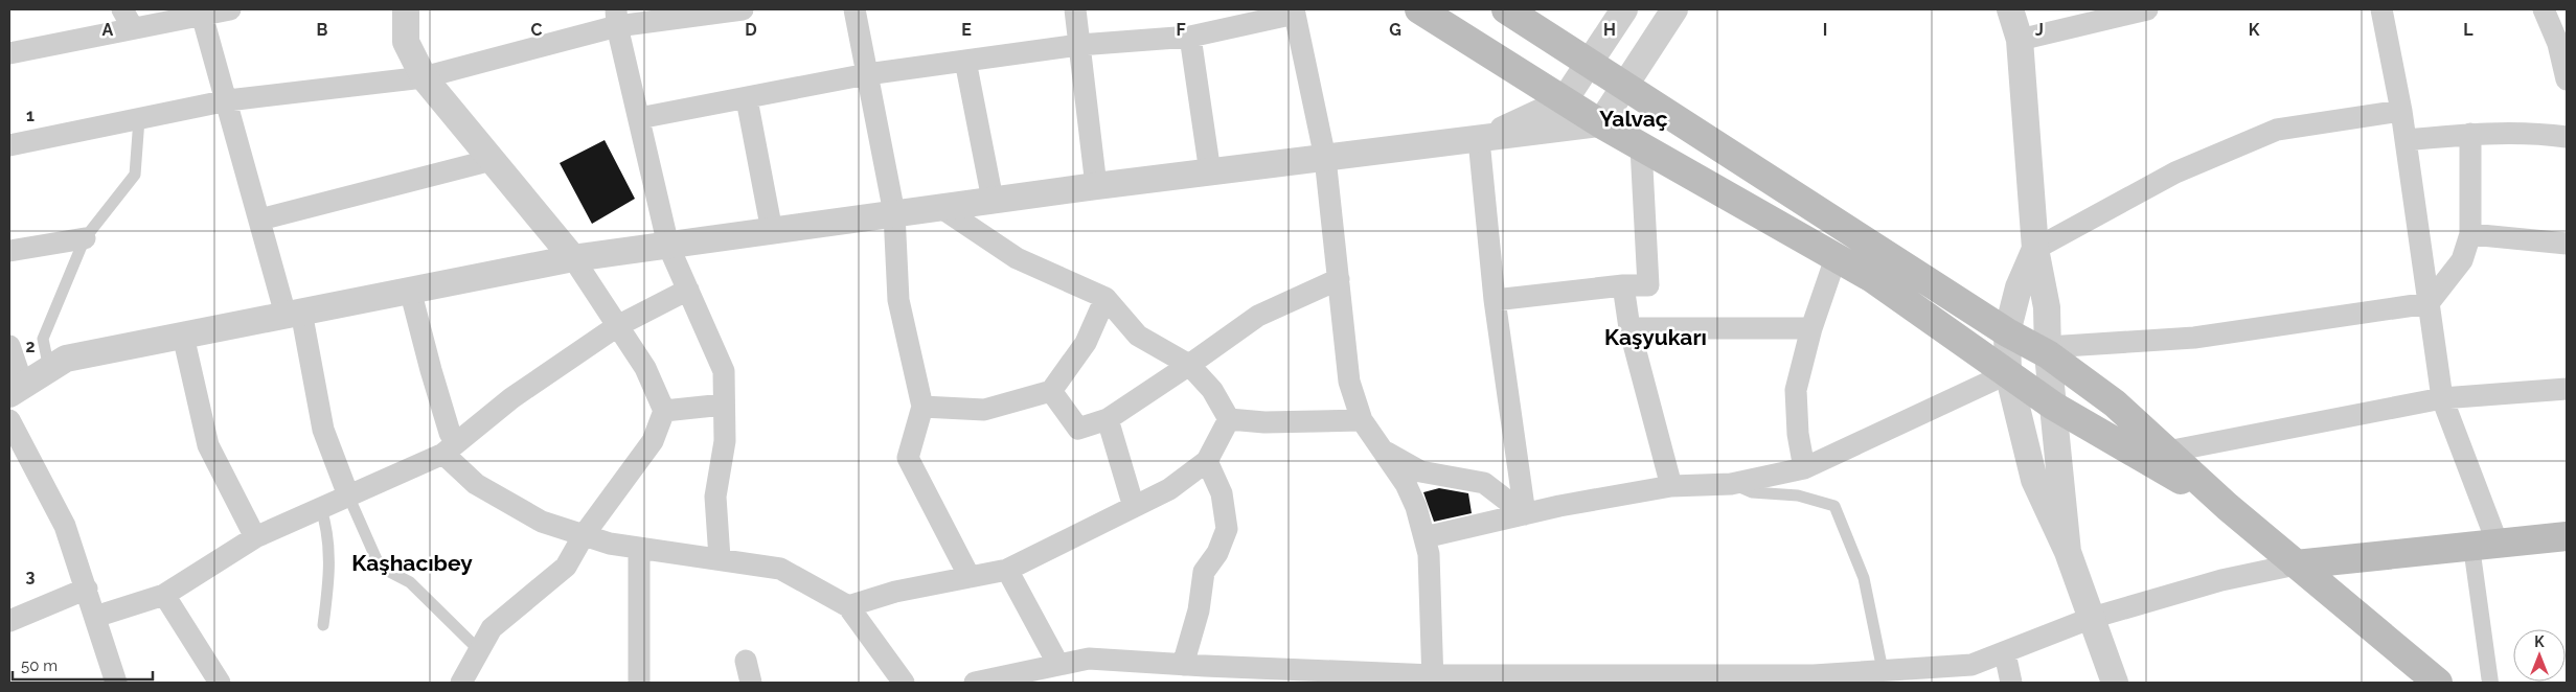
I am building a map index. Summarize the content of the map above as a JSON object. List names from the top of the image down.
{
  "districts": ["Yalvaç", "Kaşyukarı", "Kaşhacıbey"],
  "scale_bar": "50 m",
  "north": "top",
  "grid": {
    "columns": [
      "A",
      "B",
      "C",
      "D",
      "E",
      "F",
      "G",
      "H",
      "I",
      "J",
      "K",
      "L"
    ],
    "rows": ["1", "2", "3"]
  }
}
